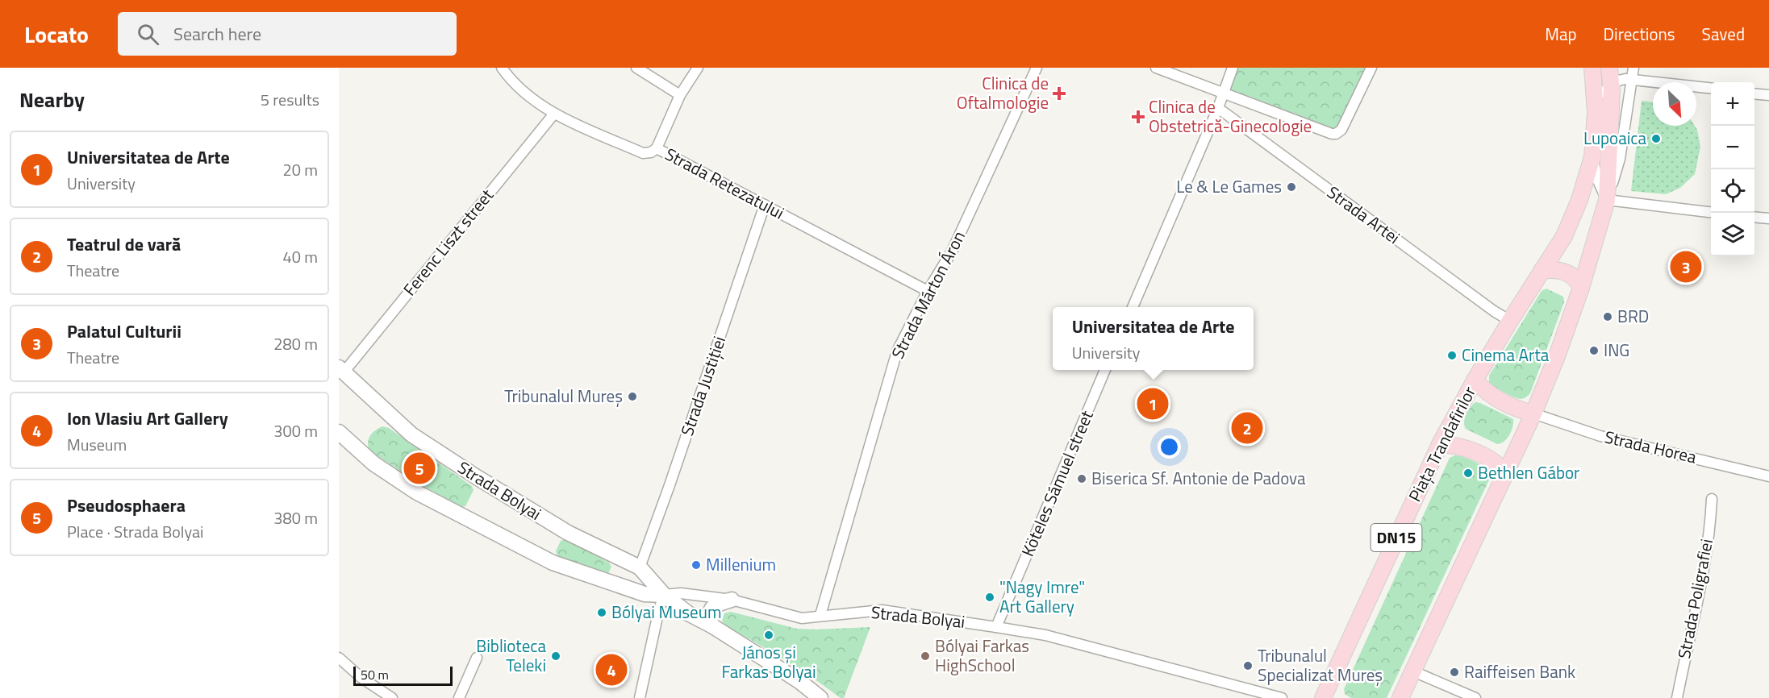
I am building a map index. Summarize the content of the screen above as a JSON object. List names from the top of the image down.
{
  "streets": {
    "main road": ["Piața Trandafirilor", "DN15"],
    "street": [
      "Strada Retezatului",
      "Strada Artei",
      "Ferenc Liszt street",
      "Strada Márton Áron",
      "Strada Justiției",
      "Strada Horea",
      "Köteles Sámuel street",
      "Strada Bolyai",
      "Strada Poligrafiei"
    ]
  },
  "crossings": [
    ["Strada Retezatului", "Ferenc Liszt street"],
    ["Strada Retezatului", "Strada Márton Áron"],
    ["Strada Retezatului", "Strada Justiției"],
    ["Strada Artei", "Piața Trandafirilor"],
    ["Ferenc Liszt street", "Strada Bolyai"],
    ["Strada Márton Áron", "Strada Bolyai"],
    ["Strada Justiției", "Strada Bolyai"],
    ["Piața Trandafirilor", "DN15"],
    ["Köteles Sámuel street", "Strada Bolyai"]
  ],
  "places": {
    "health": ["Clinica de Oftalmologie", "Clinica de Obstetrică-Ginecologie"],
    "other": [
      "Lupoaica",
      "Le & Le Games",
      "BRD",
      "ING",
      "Cinema Arta",
      "Tribunalul Mureș",
      "Bethlen Gábor",
      "Biserica Sf. Antonie de Padova",
      "Millenium",
      "\"Nagy Imre\" Art Gallery",
      "Bólyai Museum",
      "János și Farkas Bolyai",
      "Biblioteca Teleki",
      "Bólyai Farkas HighSchool",
      "Tribunalul Specializat Mureș",
      "Raiffeisen Bank"
    ]
  },
  "scale_bar": "50 m",
  "north": "bottom right",
  "page": {
    "header": "Locato",
    "search": "Search here",
    "nav": ["Map", "Directions", "Saved"],
    "heading": ["Nearby", "5 results"],
    "map_buttons": ["+", "−"],
    "list": [
      {
        "mark": "1",
        "name": "Universitatea de Arte",
        "note": "University",
        "value": "20 m"
      },
      {
        "mark": "2",
        "name": "Teatrul de vară",
        "note": "Theatre",
        "value": "40 m"
      },
      {
        "mark": "3",
        "name": "Palatul Culturii",
        "note": "Theatre",
        "value": "280 m"
      },
      {
        "mark": "4",
        "name": "Ion Vlasiu Art Gallery",
        "note": "Museum",
        "value": "300 m"
      },
      {
        "mark": "5",
        "name": "Pseudosphaera",
        "note": "Place · Strada Bolyai",
        "value": "380 m"
      }
    ],
    "pins": [
      "3",
      "1",
      "2",
      "5",
      "4"
    ],
    "popup": ["Universitatea de Arte", "University"],
    "scale": "50 m"
  }
}
